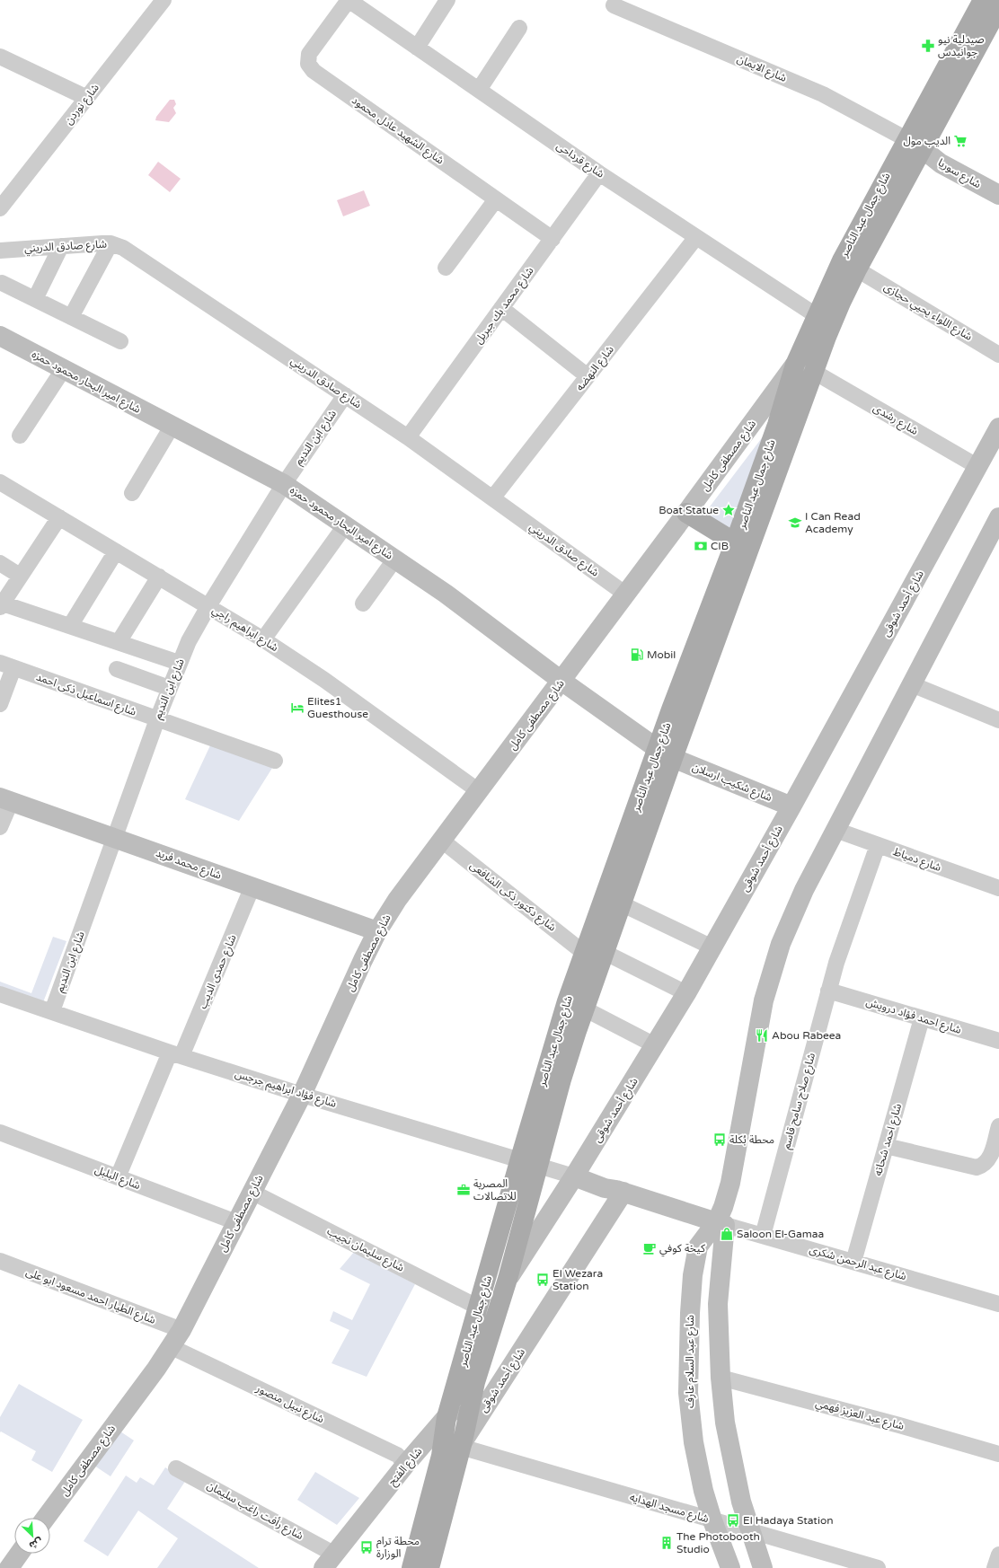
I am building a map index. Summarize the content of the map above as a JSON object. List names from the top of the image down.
{
  "streets": {
    "main road": ["شارع جمال عبد الناصر"],
    "street": [
      "شارع الايمان",
      "شارع نوردن",
      "شارع الشهيد عادل محمود",
      "شارع قرداحى",
      "شارع سوريا",
      "شارع صادق الدريني",
      "شارع محمد بك جبريل",
      "شارع اللواء يحيي حجازى",
      "شارع النهضه",
      "شارع امير البحار محمود حمزه",
      "شارع رشدى",
      "شارع ابن النديم",
      "شارع مصطفى كامل",
      "شارع أحمد شوقى",
      "شارع ابراهيم راجي",
      "شارع اسماعيل ذكى احمد",
      "شارع شكيب ارسلان",
      "شارع دمياط",
      "شارع محمد فريد",
      "شارع دكتور ذكى الشافعى",
      "شارع حمدى الديب",
      "شارع احمد فؤاد درويش",
      "شارع فؤاد ابراهيم جرجس",
      "شارع صلاح سامح قاسم",
      "شارع احمد شحاته",
      "شارع البلبل",
      "شارع سليمان نجيب",
      "شارع عبد الرحمن شكرى",
      "شارع الطيار احمد مسعود ابو على",
      "شارع عبد السلام عارف",
      "شارع نبيل منصور",
      "شارع عبد العزيز فهمي",
      "شارع الفتح",
      "شارع مسجد الهدايه",
      "شارع رأفت راغب سليمان"
    ]
  },
  "crossings": [
    ["شارع الايمان", "شارع سوريا"],
    ["شارع الايمان", "شارع جمال عبد الناصر"],
    ["شارع الشهيد عادل محمود", "شارع قرداحى"],
    ["شارع الشهيد عادل محمود", "شارع محمد بك جبريل"],
    ["شارع قرداحى", "شارع جمال عبد الناصر"],
    ["شارع قرداحى", "شارع محمد بك جبريل"],
    ["شارع قرداحى", "شارع النهضه"],
    ["شارع سوريا", "شارع جمال عبد الناصر"],
    ["شارع جمال عبد الناصر", "شارع اللواء يحيي حجازى"],
    ["شارع جمال عبد الناصر", "شارع امير البحار محمود حمزه"],
    ["شارع جمال عبد الناصر", "شارع رشدى"],
    ["شارع جمال عبد الناصر", "شارع مصطفى كامل"],
    ["شارع جمال عبد الناصر", "شارع أحمد شوقى"],
    ["شارع جمال عبد الناصر", "شارع شكيب ارسلان"],
    ["شارع جمال عبد الناصر", "شارع دكتور ذكى الشافعى"],
    ["شارع جمال عبد الناصر", "شارع فؤاد ابراهيم جرجس"],
    ["شارع جمال عبد الناصر", "شارع سليمان نجيب"],
    ["شارع جمال عبد الناصر", "شارع الفتح"],
    ["شارع جمال عبد الناصر", "شارع مسجد الهدايه"],
    ["شارع صادق الدريني", "شارع محمد بك جبريل"],
    ["شارع صادق الدريني", "شارع النهضه"],
    ["شارع صادق الدريني", "شارع ابن النديم"],
    ["شارع صادق الدريني", "شارع مصطفى كامل"],
    ["شارع امير البحار محمود حمزه", "شارع ابن النديم"],
    ["شارع امير البحار محمود حمزه", "شارع مصطفى كامل"],
    ["شارع امير البحار محمود حمزه", "شارع شكيب ارسلان"],
    ["شارع رشدى", "شارع أحمد شوقى"],
    ["شارع ابن النديم", "شارع ابراهيم راجي"],
    ["شارع ابن النديم", "شارع اسماعيل ذكى احمد"],
    ["شارع ابن النديم", "شارع محمد فريد"],
    ["شارع ابن النديم", "شارع فؤاد ابراهيم جرجس"],
    ["شارع مصطفى كامل", "شارع ابراهيم راجي"],
    ["شارع مصطفى كامل", "شارع محمد فريد"],
    ["شارع مصطفى كامل", "شارع دكتور ذكى الشافعى"],
    ["شارع مصطفى كامل", "شارع فؤاد ابراهيم جرجس"],
    ["شارع مصطفى كامل", "شارع البلبل"],
    ["شارع مصطفى كامل", "شارع سليمان نجيب"],
    ["شارع مصطفى كامل", "شارع الطيار احمد مسعود ابو على"],
    ["شارع مصطفى كامل", "شارع نبيل منصور"],
    ["شارع أحمد شوقى", "شارع شكيب ارسلان"],
    ["شارع أحمد شوقى", "شارع فؤاد ابراهيم جرجس"],
    ["شارع أحمد شوقى", "شارع عبد الرحمن شكرى"],
    ["شارع أحمد شوقى", "شارع مسجد الهدايه"],
    ["شارع دمياط", "شارع صلاح سامح قاسم"],
    ["شارع محمد فريد", "شارع حمدى الديب"],
    ["شارع حمدى الديب", "شارع فؤاد ابراهيم جرجس"],
    ["شارع حمدى الديب", "شارع البلبل"],
    ["شارع احمد فؤاد درويش", "شارع صلاح سامح قاسم"],
    ["شارع احمد فؤاد درويش", "شارع احمد شحاته"],
    ["شارع فؤاد ابراهيم جرجس", "شارع عبد الرحمن شكرى"],
    ["شارع صلاح سامح قاسم", "شارع عبد الرحمن شكرى"],
    ["شارع احمد شحاته", "شارع عبد الرحمن شكرى"],
    ["شارع عبد الرحمن شكرى", "شارع عبد السلام عارف"],
    ["شارع عبد السلام عارف", "شارع مسجد الهدايه"],
    ["شارع نبيل منصور", "شارع الفتح"],
    ["شارع الفتح", "شارع رأفت راغب سليمان"]
  ],
  "places": {
    "pharmacy": ["صيدلية نيو جوانيدس"],
    "supermarket": ["الديب مول"],
    "place": ["Boat Statue"],
    "school or university": ["I Can Read Academy"],
    "bank": ["CIB"],
    "fuel station": ["Mobil"],
    "hotel": ["Elites1 Guesthouse"],
    "restaurant": ["Abou Rabeea"],
    "bus stop": [
      "محطة بُكلة",
      "El Wezara Station",
      "El Hadaya Station",
      "محطة ترام الوزارة"
    ],
    "office": ["المصرية للاتصالات"],
    "shop": ["Saloon El-Gamaa"],
    "cafe": ["كيخة كوفي"],
    "building": ["The Photobooth Studio"]
  },
  "north": "bottom right"
}
